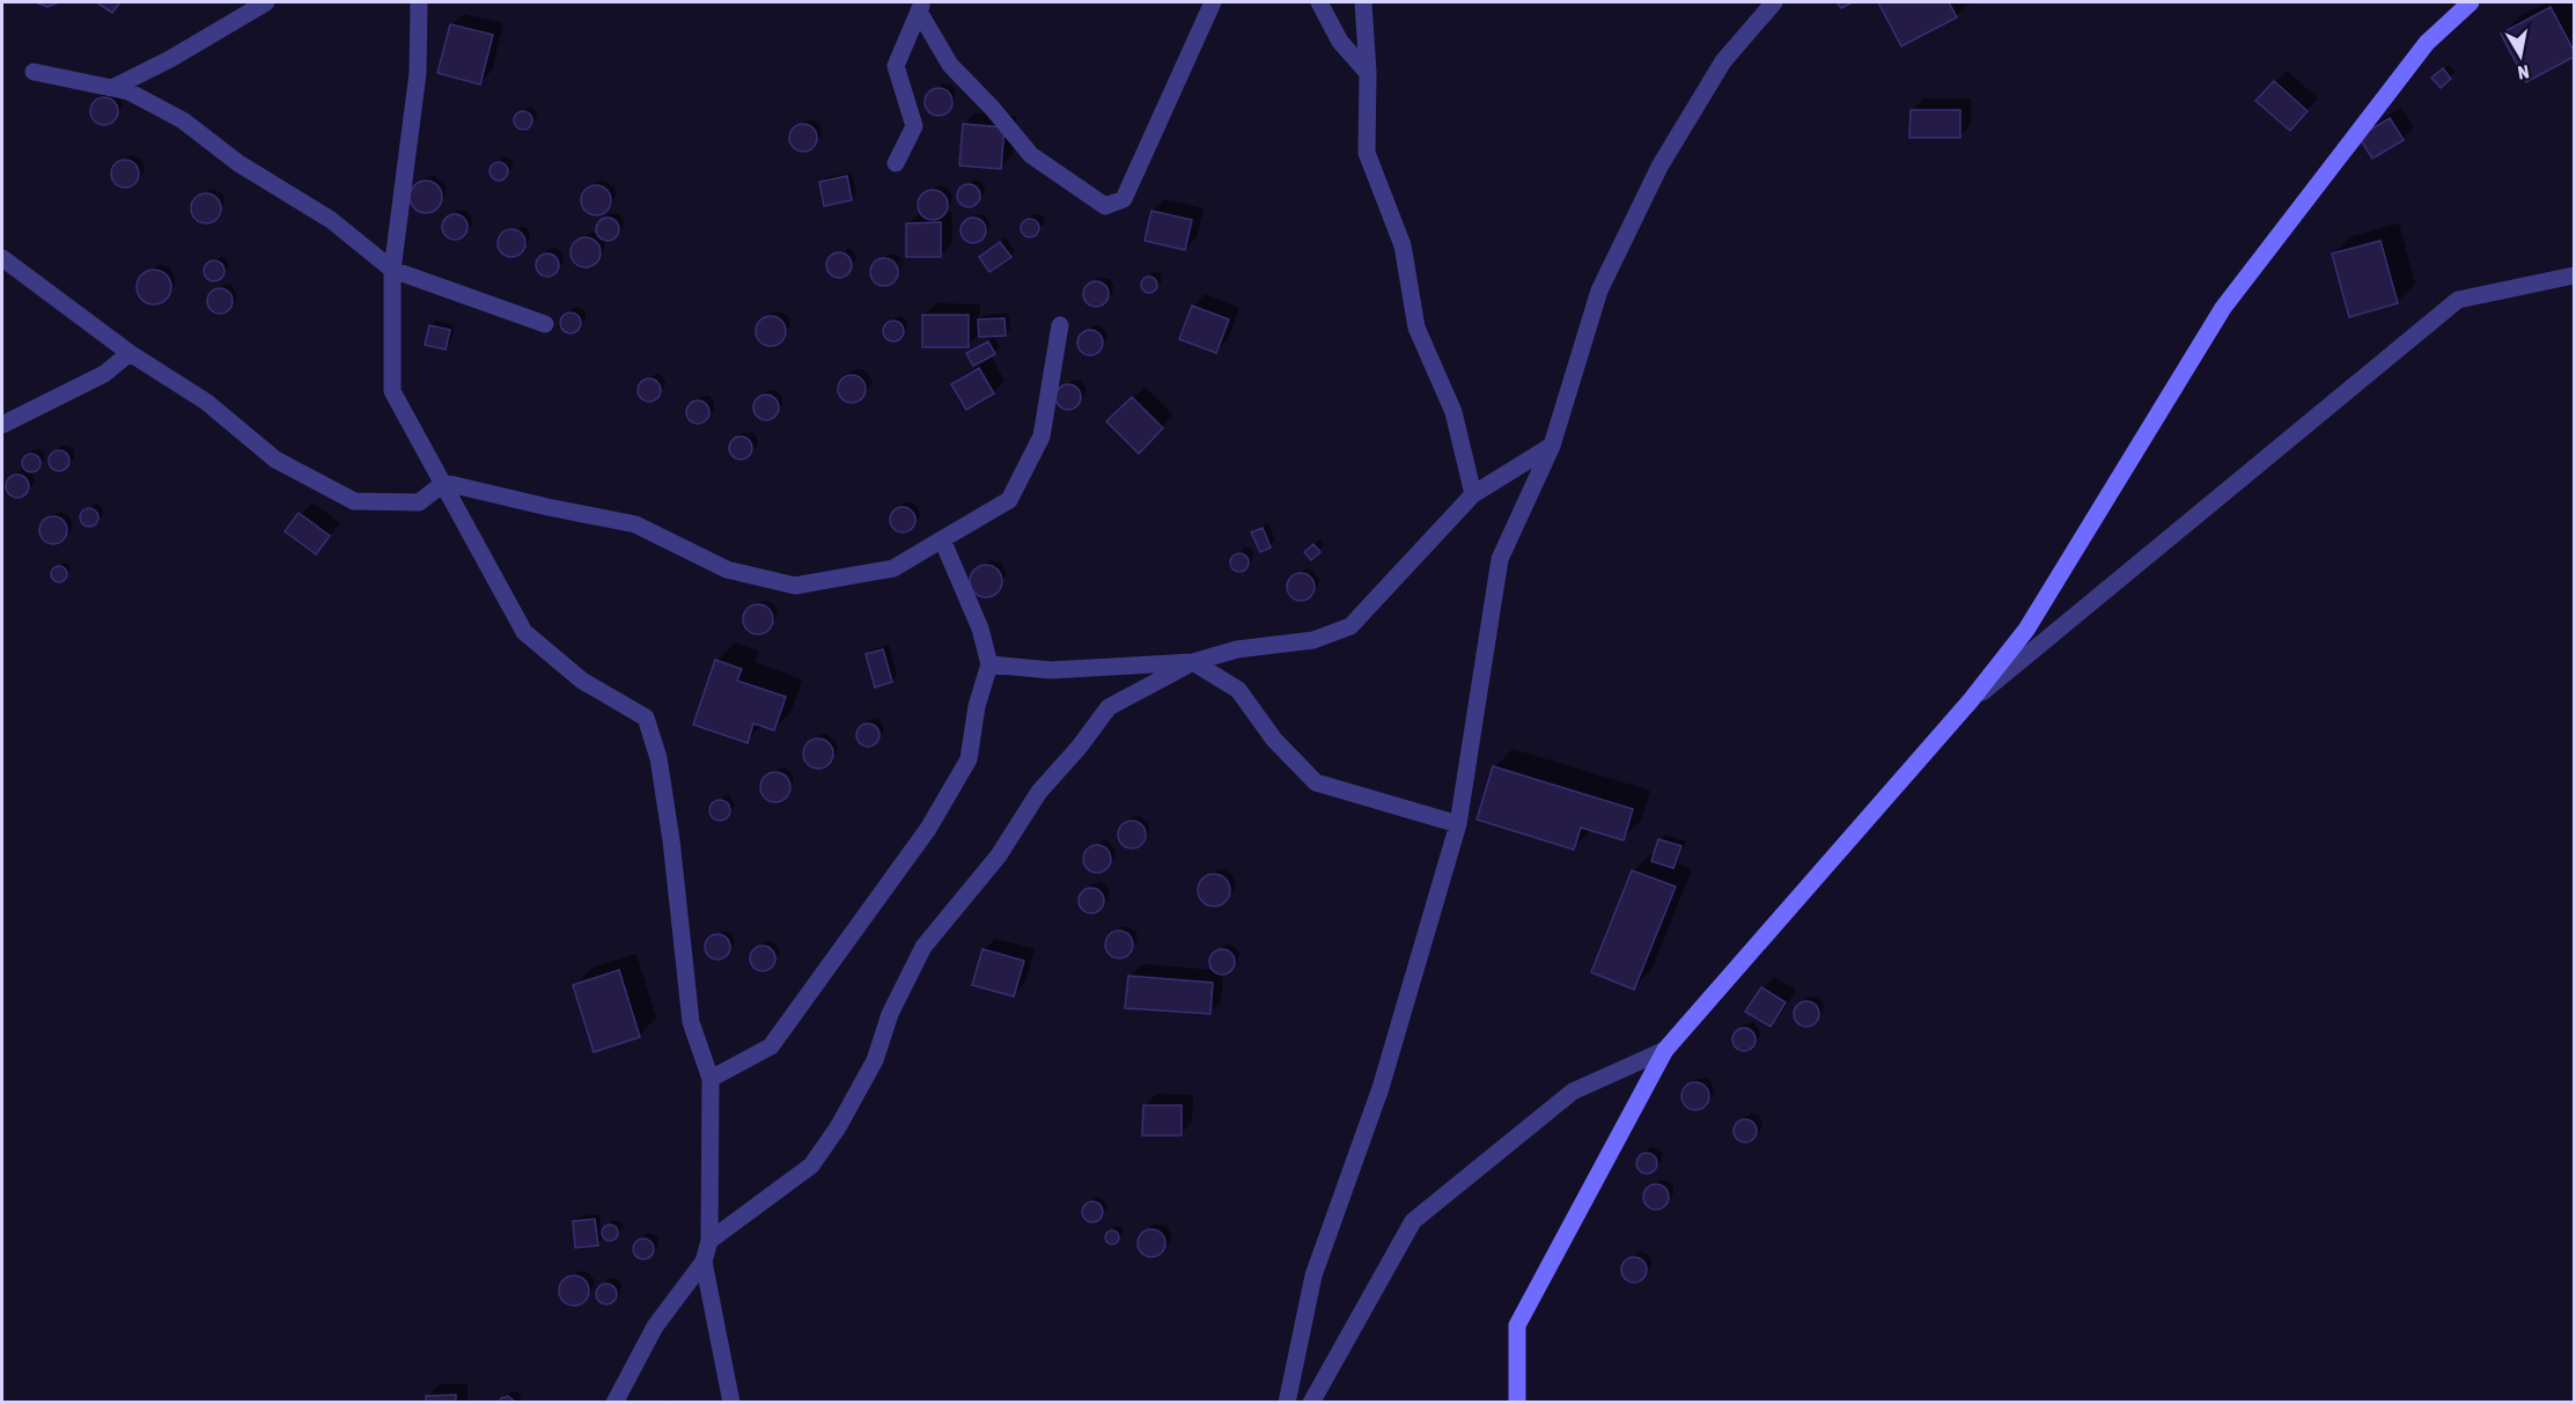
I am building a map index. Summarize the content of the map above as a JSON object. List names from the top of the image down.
{
  "north": "bottom"
}
